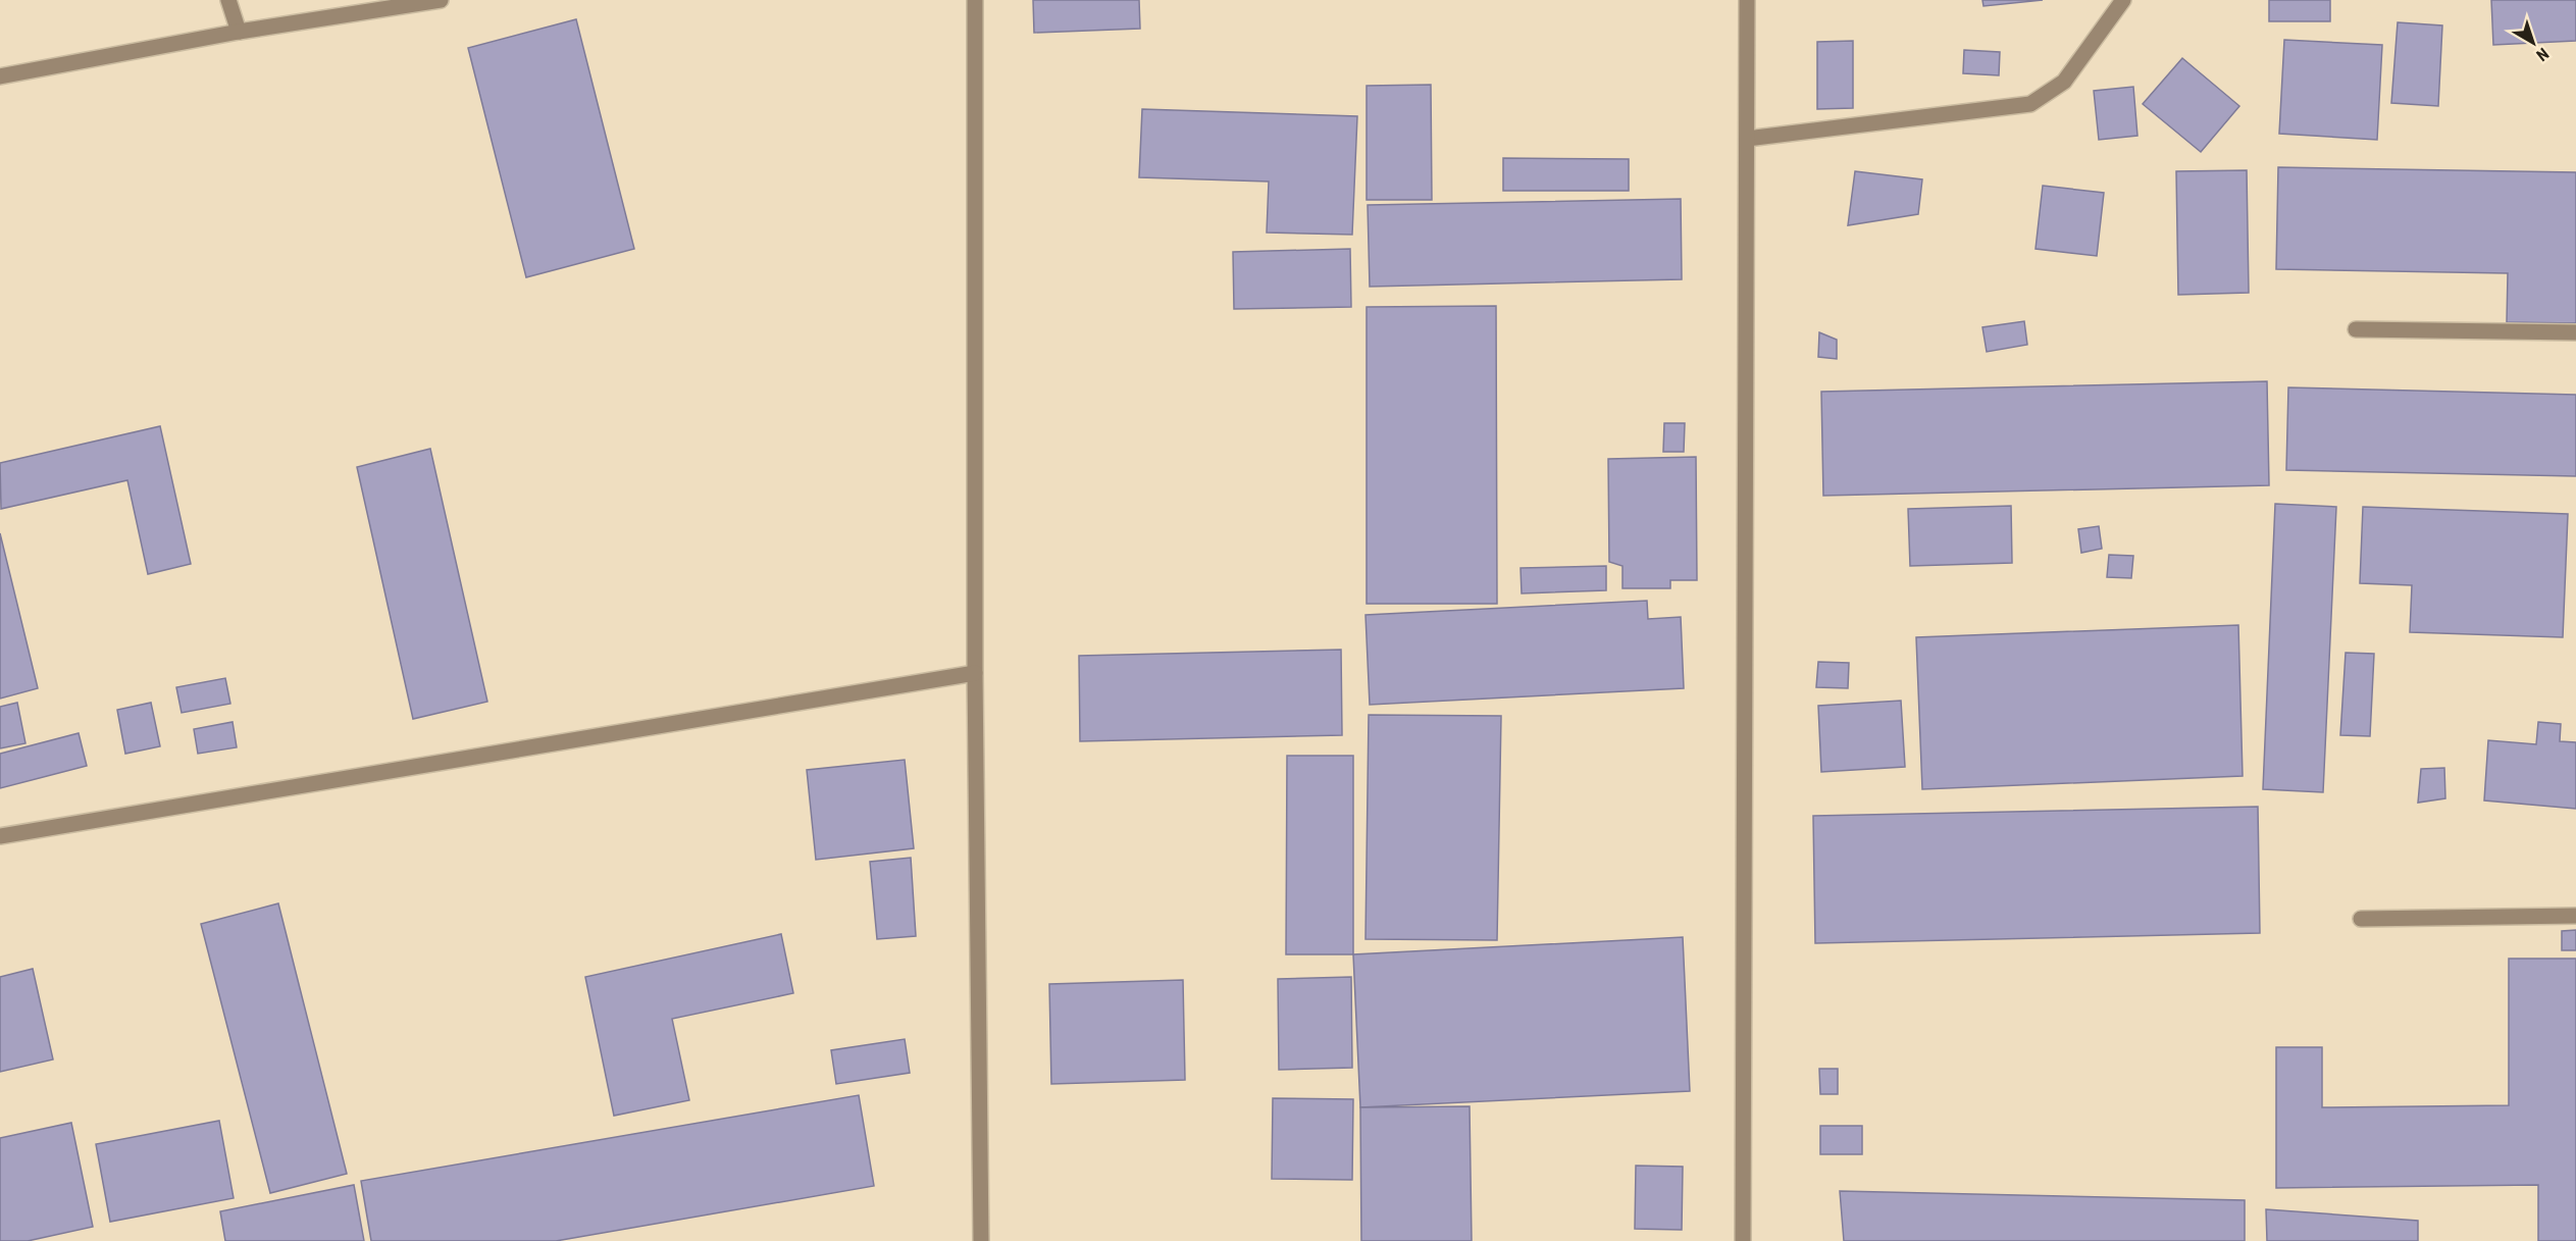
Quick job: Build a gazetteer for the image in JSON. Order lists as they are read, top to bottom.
{
  "north": "bottom right"
}
